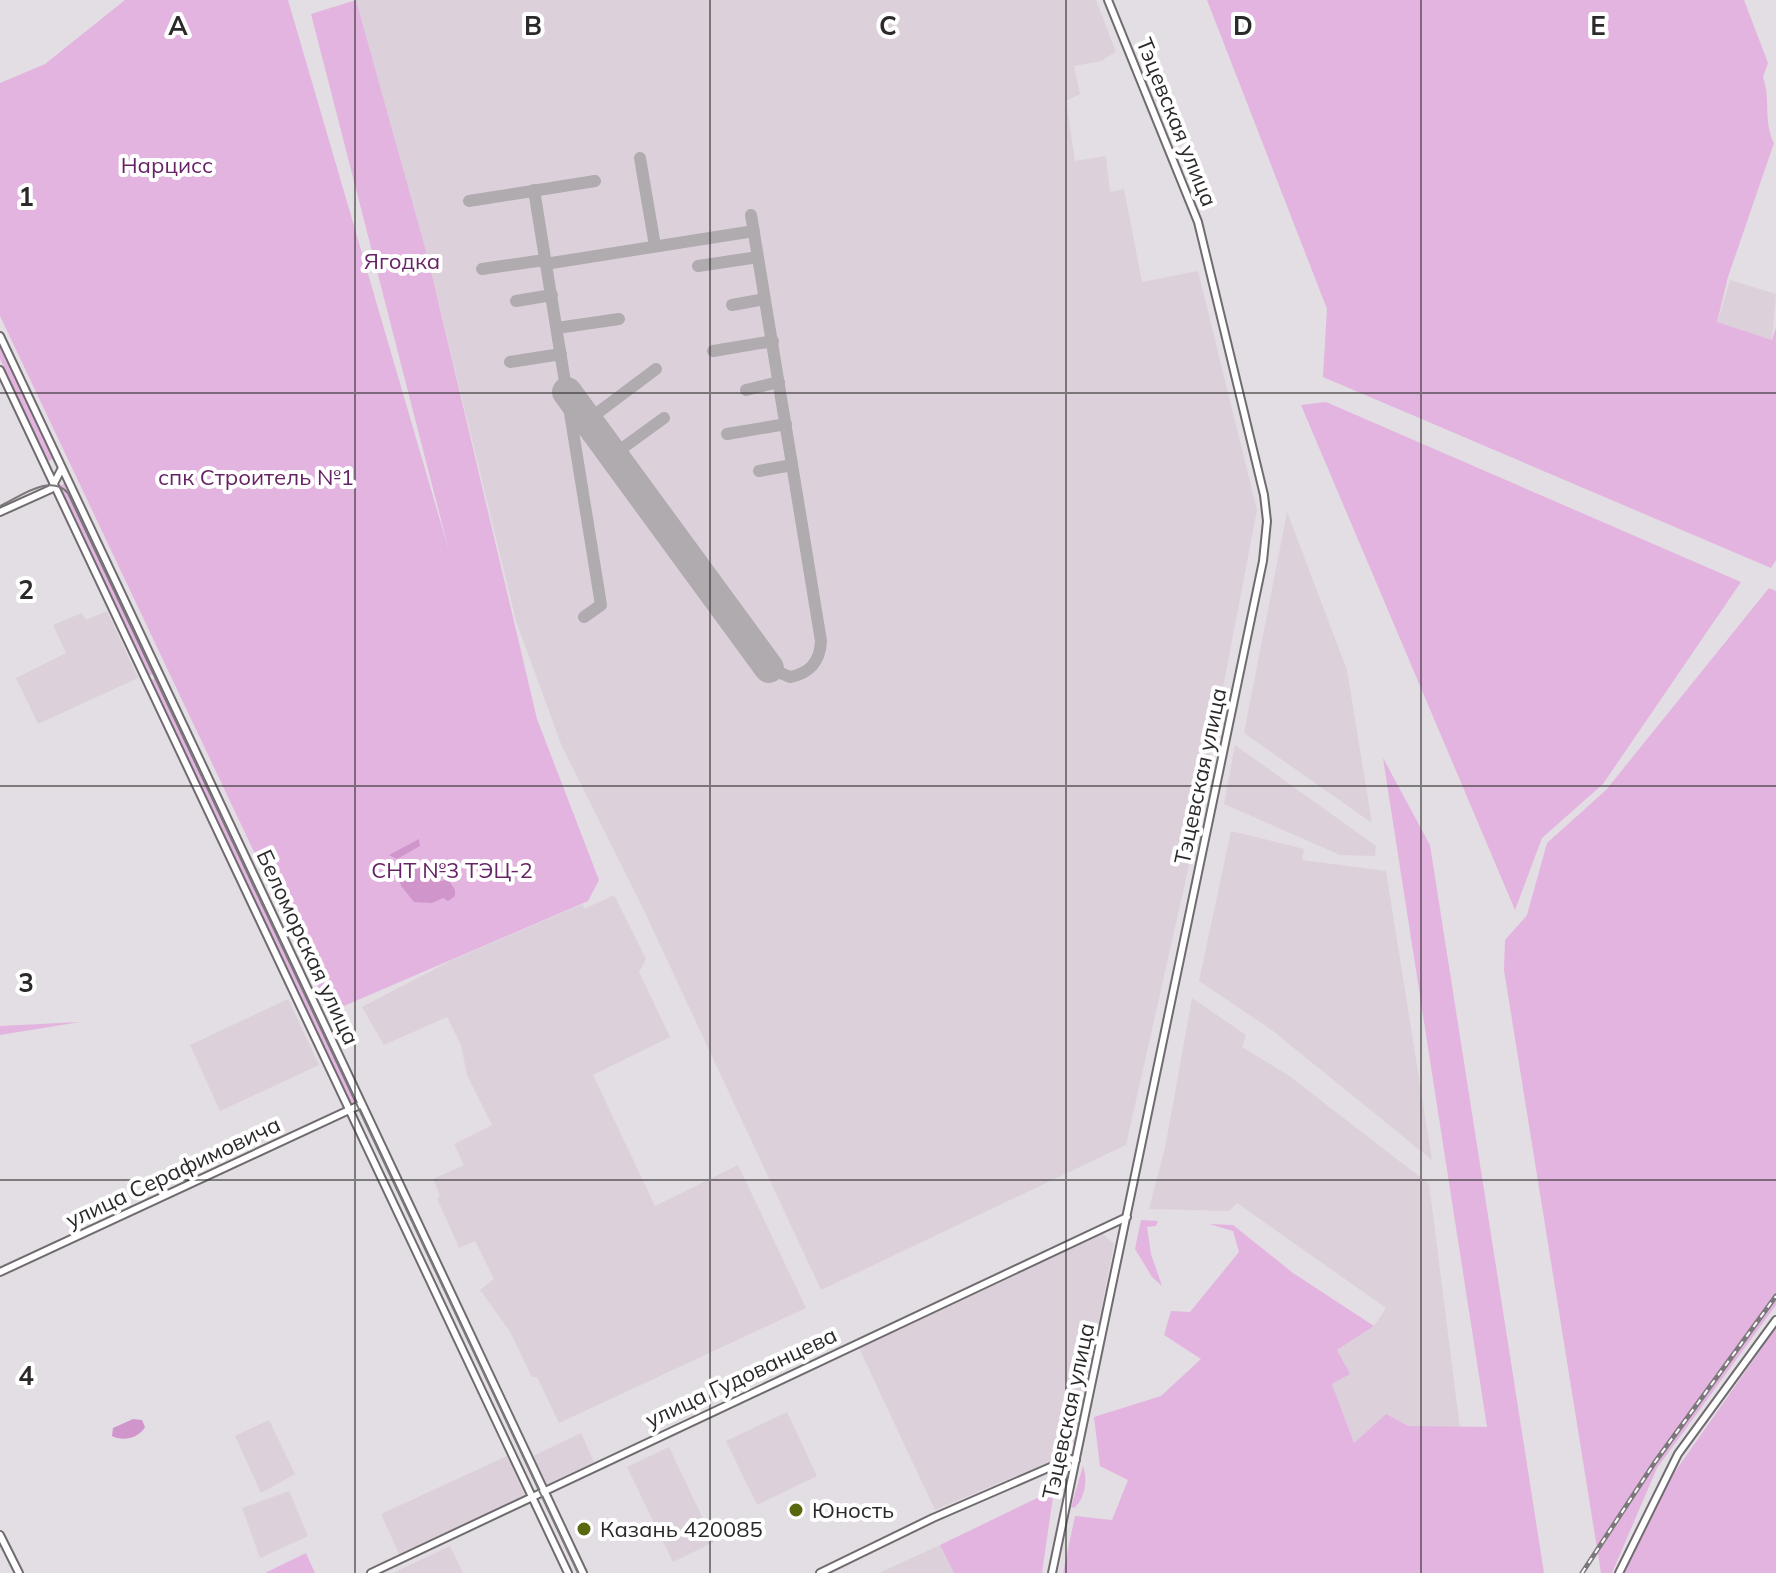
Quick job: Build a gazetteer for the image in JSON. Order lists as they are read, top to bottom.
{
  "streets": {
    "main road": [
      "Тэцевская улица",
      "Беломорская улица",
      "улица Серафимовича",
      "улица Гудованцева"
    ]
  },
  "crossings": [
    ["Тэцевская улица", "улица Гудованцева"],
    ["Беломорская улица", "улица Серафимовича"],
    ["Беломорская улица", "улица Гудованцева"]
  ],
  "parks": [
    "Нарцисс",
    "Ягодка",
    "спк Строитель №1",
    "СНТ №3 ТЭЦ-2"
  ],
  "places": ["Юность", "Казань 420085"],
  "grid": {
    "columns": [
      "A",
      "B",
      "C",
      "D",
      "E"
    ],
    "rows": [
      "1",
      "2",
      "3",
      "4"
    ]
  }
}
